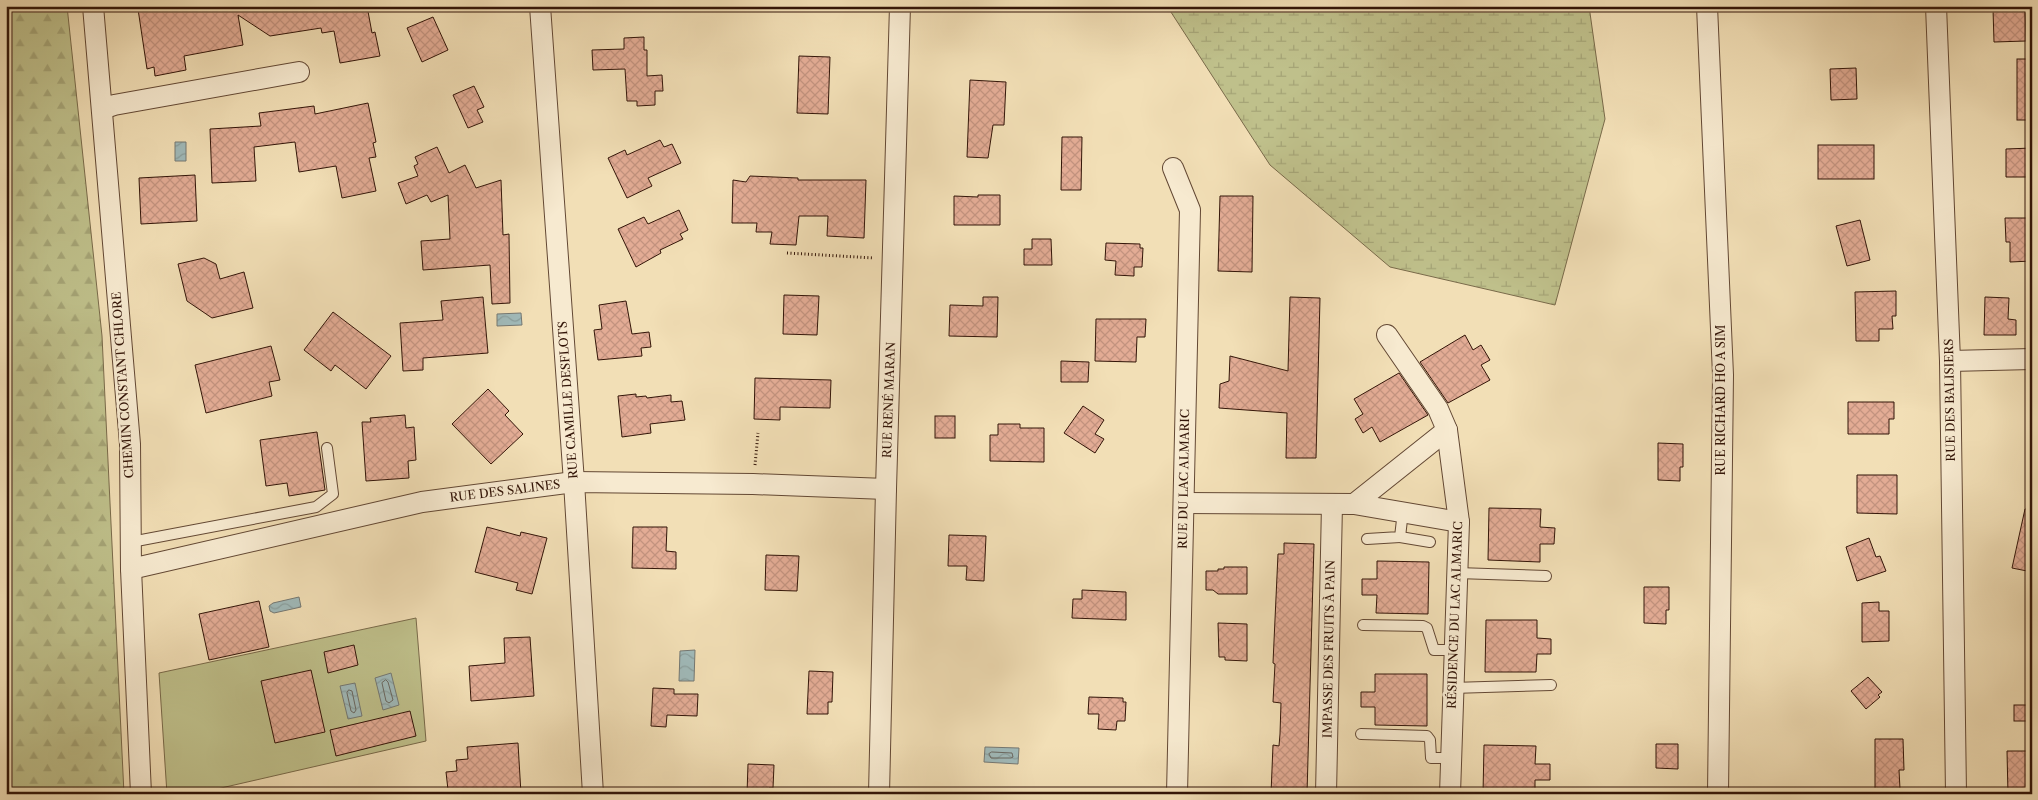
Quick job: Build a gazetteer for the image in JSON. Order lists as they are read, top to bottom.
{
  "streets": {
    "street": [
      "CHEMIN CONSTANT CHLORE",
      "RUE CAMILLE DESFLOTS",
      "RUE RENÉ MARAN",
      "RUE RICHARD HO A SIM",
      "RUE DES BALISIERS",
      "RUE DU LAC ALMARIC",
      "RUE DES SALINES",
      "RÉSIDENCE DU LAC ALMARIC",
      "IMPASSE DES FRUITS À PAIN"
    ]
  },
  "crossings": [
    ["CHEMIN CONSTANT CHLORE", "RUE DES SALINES"],
    ["RUE CAMILLE DESFLOTS", "RUE DES SALINES"],
    ["RUE RENÉ MARAN", "RUE DES SALINES"]
  ]
}
